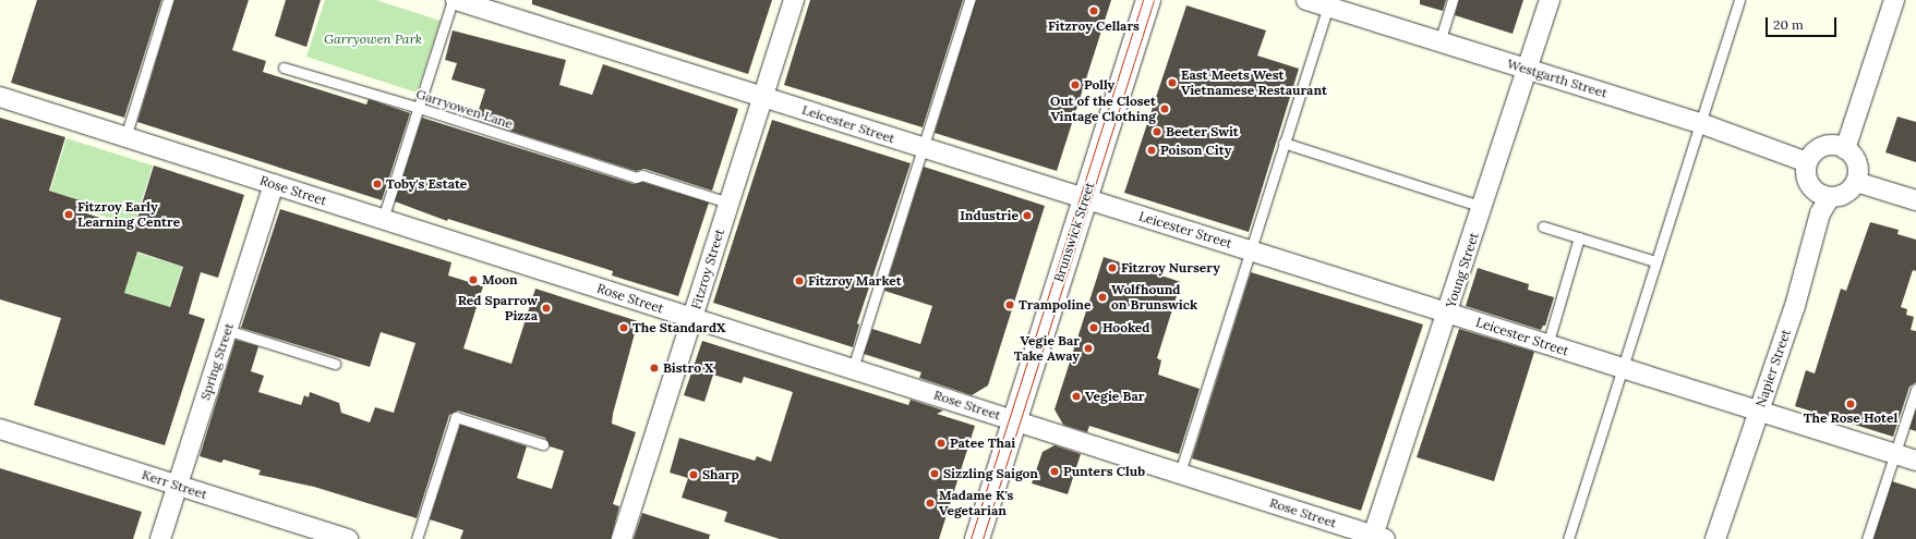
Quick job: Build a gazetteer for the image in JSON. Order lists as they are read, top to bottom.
{
  "streets": {
    "street": [
      "Westgarth Street",
      "Leicester Street",
      "Rose Street",
      "Brunswick Street",
      "Fitzroy Street",
      "Young Street",
      "Spring Street",
      "Napier Street",
      "Kerr Street"
    ],
    "lane": ["Garryowen Lane"]
  },
  "crossings": [
    ["Westgarth Street", "Young Street"],
    ["Westgarth Street", "Napier Street"],
    ["Garryowen Lane", "Fitzroy Street"],
    ["Leicester Street", "Brunswick Street"],
    ["Leicester Street", "Fitzroy Street"],
    ["Leicester Street", "Young Street"],
    ["Leicester Street", "Napier Street"],
    ["Rose Street", "Brunswick Street"],
    ["Rose Street", "Fitzroy Street"],
    ["Rose Street", "Young Street"],
    ["Rose Street", "Spring Street"],
    ["Spring Street", "Kerr Street"]
  ],
  "parks": ["Garryowen Park"],
  "places": [
    "Fitzroy Cellars",
    "East Meets West Vietnamese Restaurant",
    "Polly",
    "Out of the Closet Vintage Clothing",
    "Beeter Swit",
    "Poison City",
    "Toby's Estate",
    "Fitzroy Early Learning Centre",
    "Industrie",
    "Fitzroy Nursery",
    "Moon",
    "Fitzroy Market",
    "Wolfhound on Brunswick",
    "Trampoline",
    "Red Sparrow Pizza",
    "The StandardX",
    "Hooked",
    "Vegie Bar Take Away",
    "Bistro X",
    "Vegie Bar",
    "The Rose Hotel",
    "Patee Thai",
    "Punters Club",
    "Sizzling Saigon",
    "Sharp",
    "Madame K's Vegetarian"
  ],
  "scale_bar": "20 m"
}
